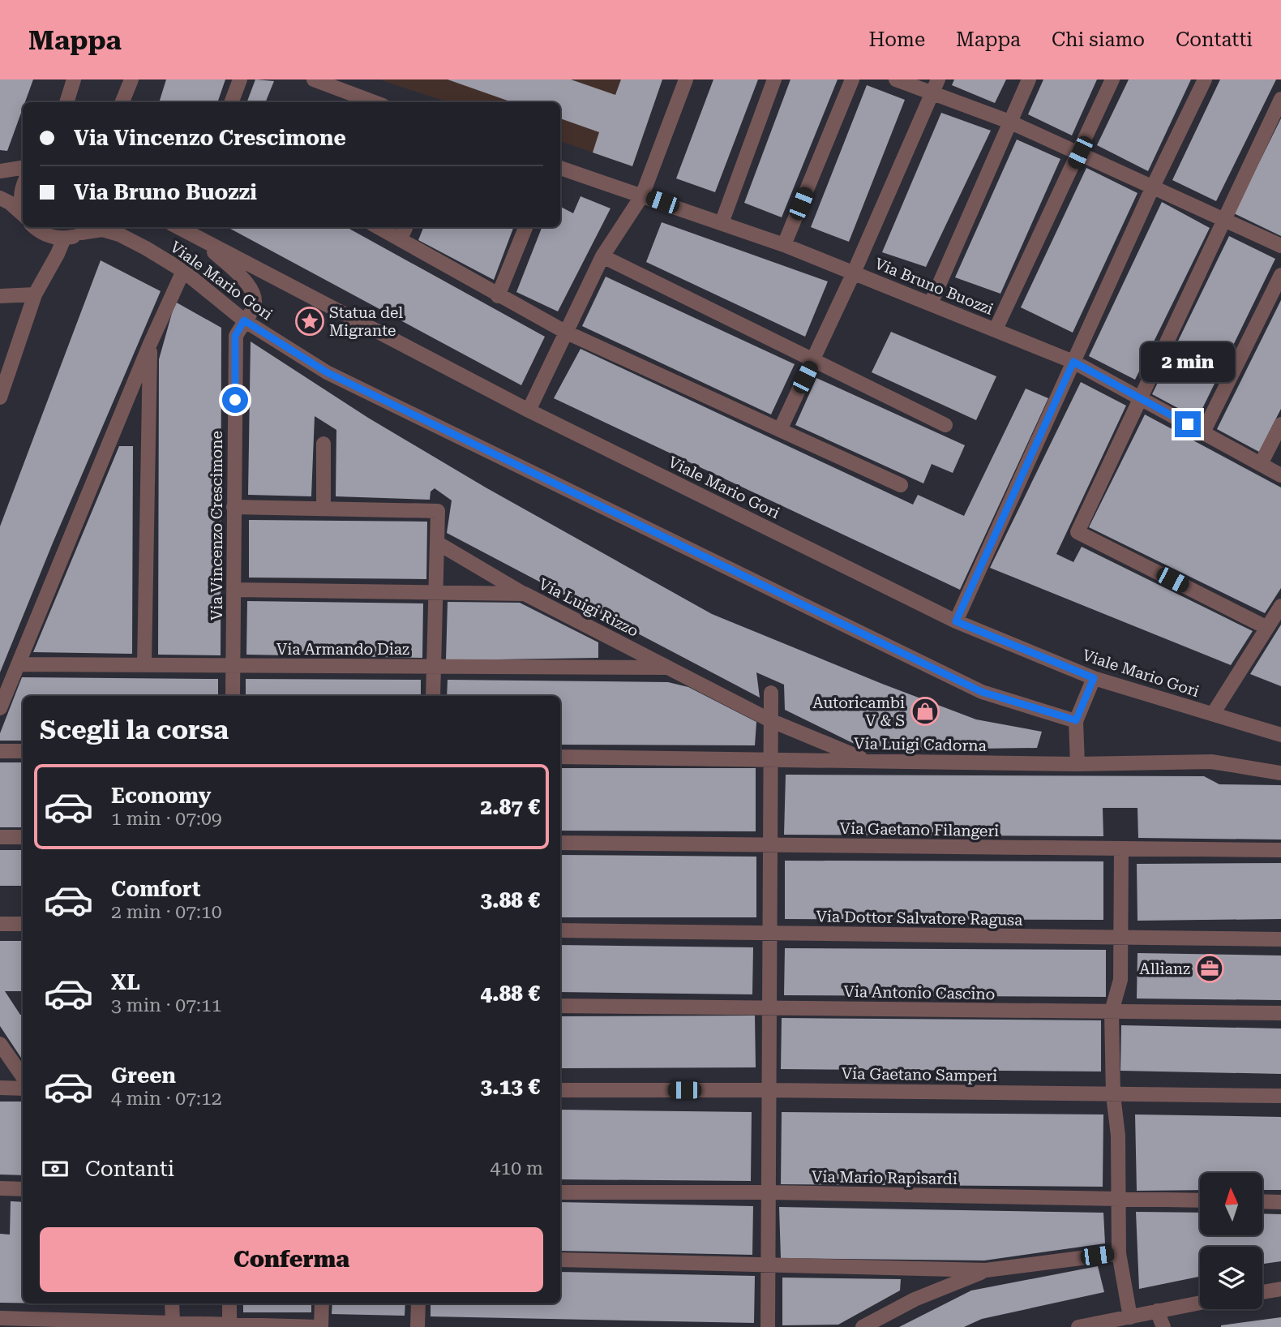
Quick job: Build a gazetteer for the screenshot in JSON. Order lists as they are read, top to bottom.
{
  "streets": {
    "street": [
      "Viale Mario Gori",
      "Via Bruno Buozzi",
      "Via Vincenzo Crescimone",
      "Via Luigi Rizzo",
      "Via Armando Diaz",
      "Via Luigi Cadorna",
      "Via Gaetano Filangeri",
      "Via Dottor Salvatore Ragusa",
      "Via Antonio Cascino",
      "Via Gaetano Samperi",
      "Via Mario Rapisardi"
    ]
  },
  "crossings": [
    ["Viale Mario Gori", "Via Vincenzo Crescimone"],
    ["Via Vincenzo Crescimone", "Via Luigi Rizzo"],
    ["Via Vincenzo Crescimone", "Via Armando Diaz"],
    ["Via Luigi Rizzo", "Via Armando Diaz"],
    ["Via Luigi Rizzo", "Via Luigi Cadorna"]
  ],
  "places": {
    "place": ["Statua del Migrante"],
    "shop": ["Autoricambi V & S"],
    "office": ["Allianz"]
  },
  "north": "top",
  "page": {
    "header": "Mappa",
    "nav": [
      "Home",
      "Mappa",
      "Chi siamo",
      "Contatti"
    ],
    "banner": ["Via Vincenzo Crescimone", "Via Bruno Buozzi"],
    "bubble": "2 min",
    "heading": "Scegli la corsa",
    "list": [
      {
        "name": "Economy",
        "note": "1 min · 07:09",
        "value": "2.87 €"
      },
      {
        "name": "Comfort",
        "note": "2 min · 07:10",
        "value": "3.88 €"
      },
      {
        "name": "XL",
        "note": "3 min · 07:11",
        "value": "4.88 €"
      },
      {
        "name": "Green",
        "note": "4 min · 07:12",
        "value": "3.13 €"
      }
    ],
    "pay": ["Contanti", "410 m"],
    "buttons": "Conferma"
  }
}
